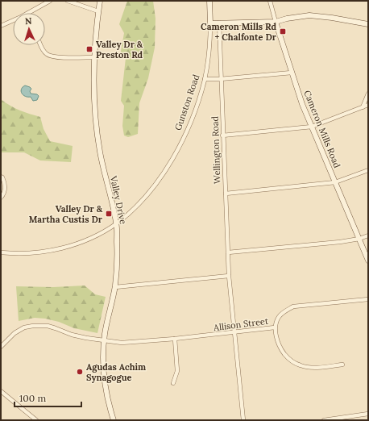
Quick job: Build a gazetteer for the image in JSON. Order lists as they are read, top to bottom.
{
  "streets": {
    "street": [
      "Gunston Road",
      "Cameron Mills Road",
      "Wellington Road",
      "Valley Drive",
      "Allison Street"
    ]
  },
  "crossings": [
    ["Gunston Road", "Valley Drive"],
    ["Wellington Road", "Allison Street"],
    ["Valley Drive", "Allison Street"]
  ],
  "places": {
    "transit": ["Cameron Mills Rd + Chalfonte Dr", "Valley Dr & Preston Rd", "Valley Dr & Martha Custis Dr"],
    "other": ["Agudas Achim Synagogue"]
  },
  "scale_bar": "100 m",
  "north": "top"
}
